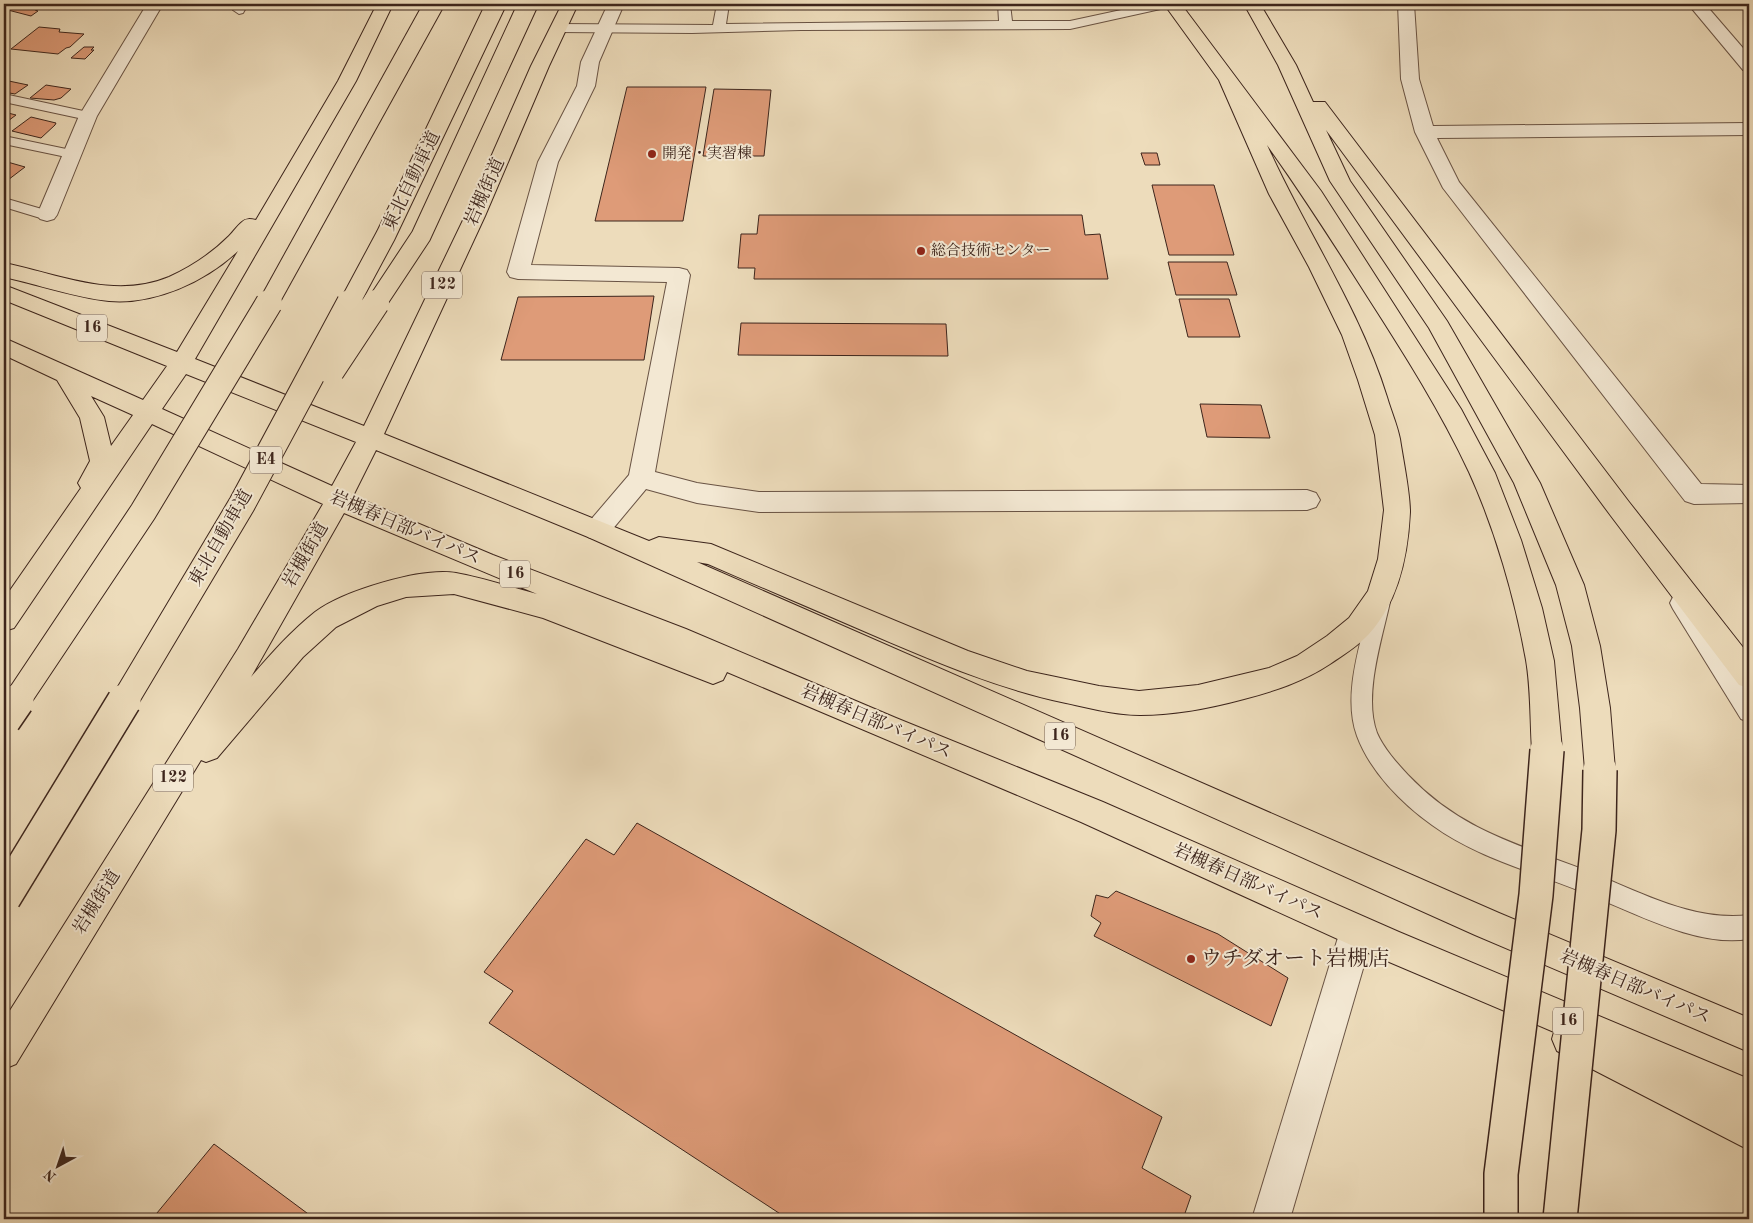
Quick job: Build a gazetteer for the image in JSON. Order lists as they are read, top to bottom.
{
  "streets": {
    "highway": [
      "東北自動車道",
      "岩槻街道",
      "122",
      "16",
      "E4",
      "岩槻春日部バイパス"
    ]
  },
  "crossings": [
    ["岩槻街道", "岩槻春日部バイパス"]
  ],
  "places": ["開発・実習棟", "総合技術センター", "ウチダオート岩槻店"],
  "north": "bottom left"
}
